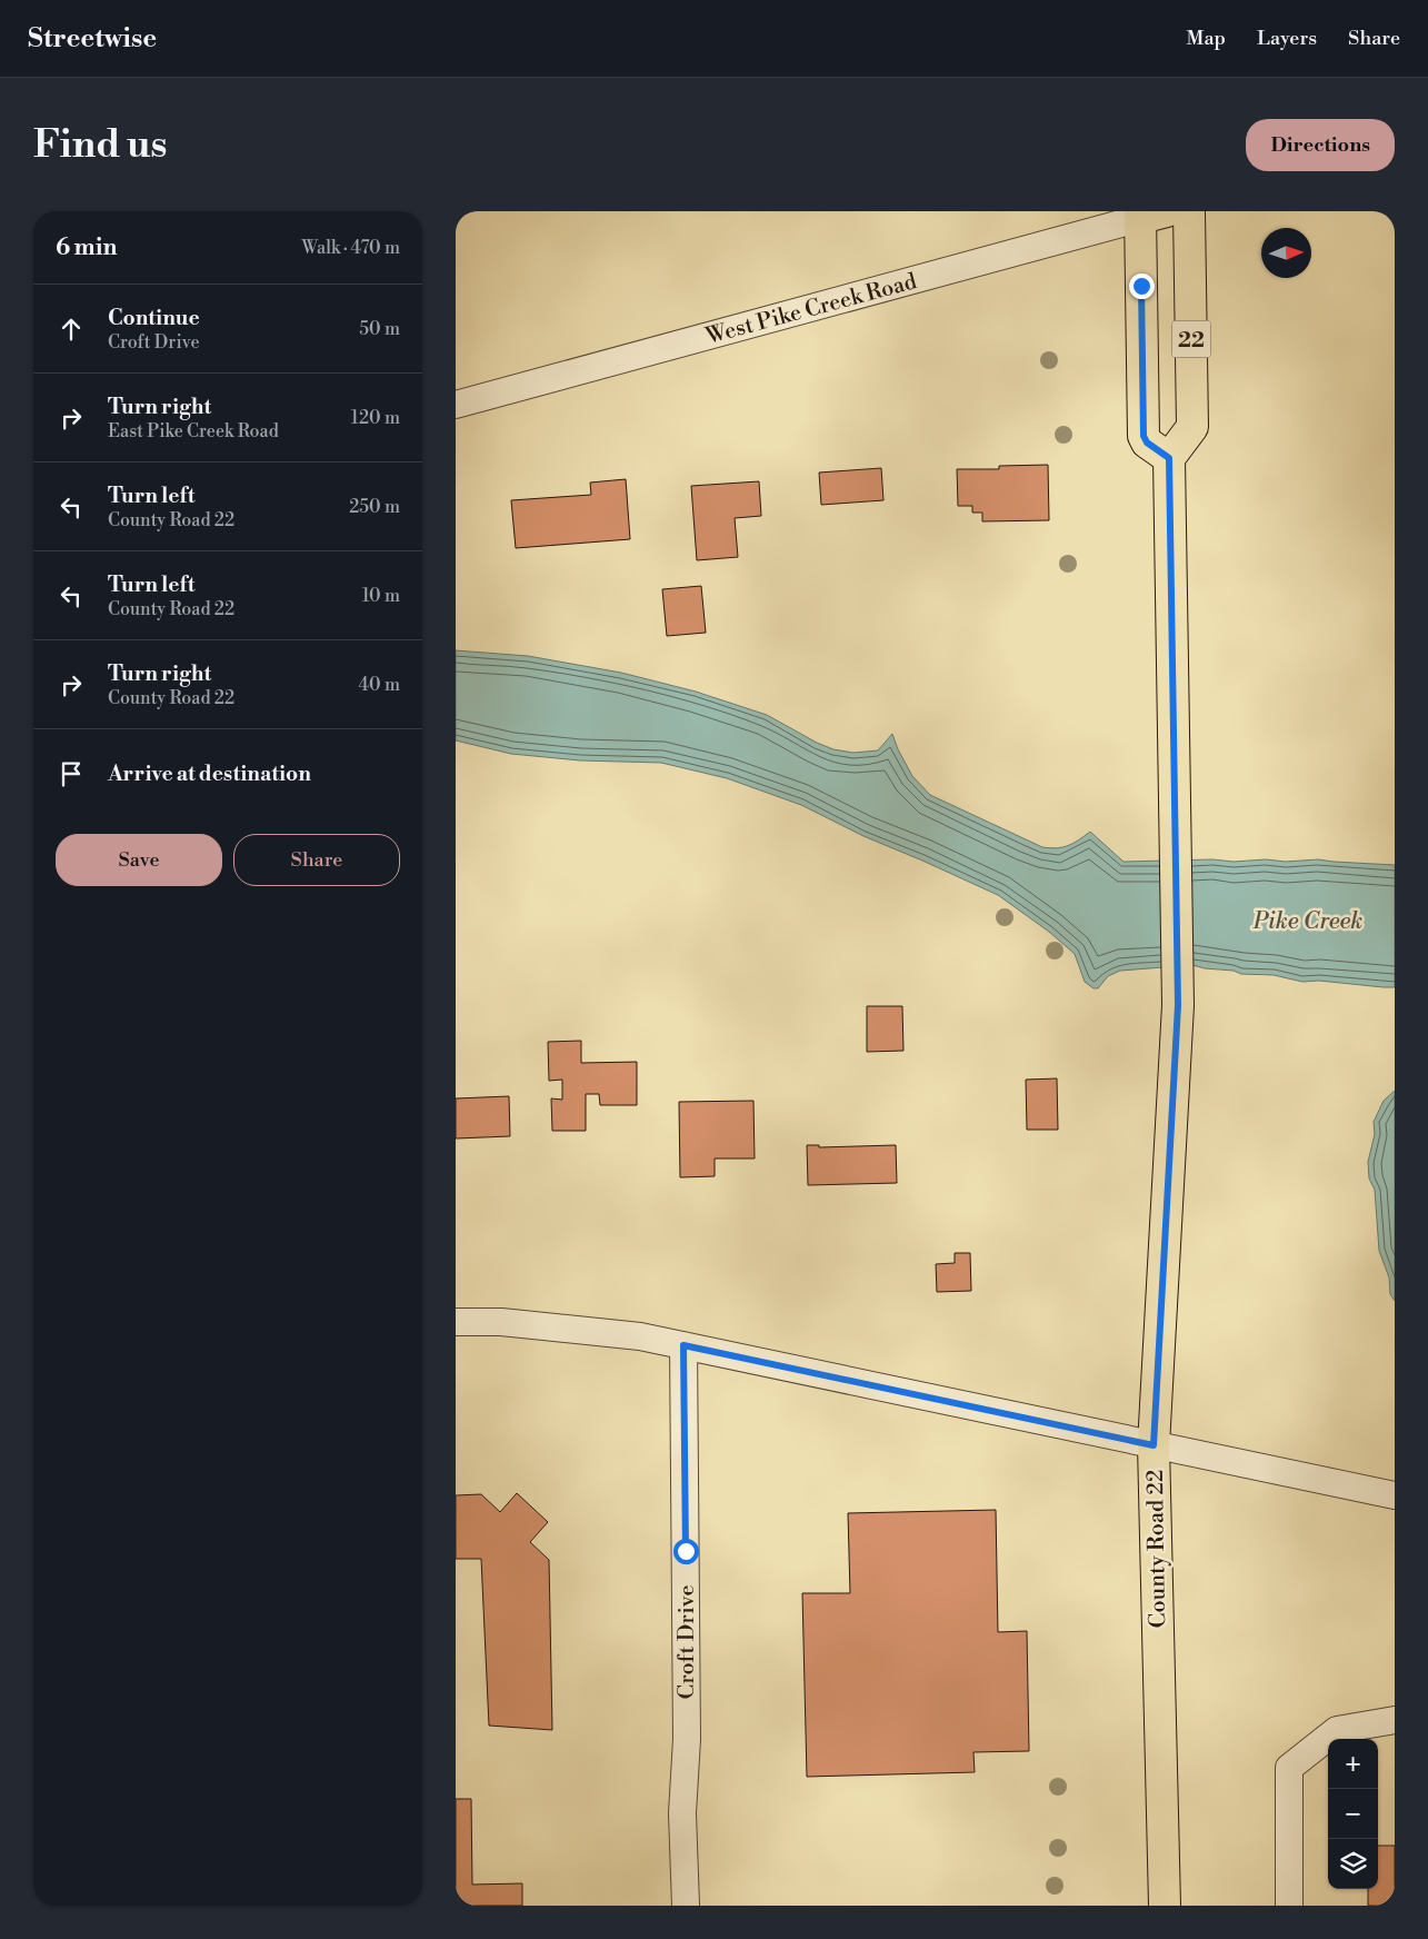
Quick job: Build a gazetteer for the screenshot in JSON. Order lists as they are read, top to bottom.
{
  "streets": {
    "main road": ["22", "County Road 22"],
    "street": ["West Pike Creek Road", "Croft Drive"]
  },
  "crossings": [
    ["22", "County Road 22"]
  ],
  "water": ["Pike Creek"],
  "north": "right",
  "page": {
    "header": "Streetwise",
    "nav": ["Map", "Layers", "Share"],
    "buttons": [
      "Directions",
      ["Save", "Share"]
    ],
    "title": "Find us",
    "heading": ["6 min", "Walk · 470 m"],
    "list": [
      ["Continue", "Croft Drive", "50 m"],
      ["Turn right", "East Pike Creek Road", "120 m"],
      ["Turn left", "County Road 22", "250 m"],
      ["Turn left", "County Road 22", "10 m"],
      ["Turn right", "County Road 22", "40 m"],
      "Arrive at destination"
    ],
    "map_buttons": ["+", "−"]
  }
}
